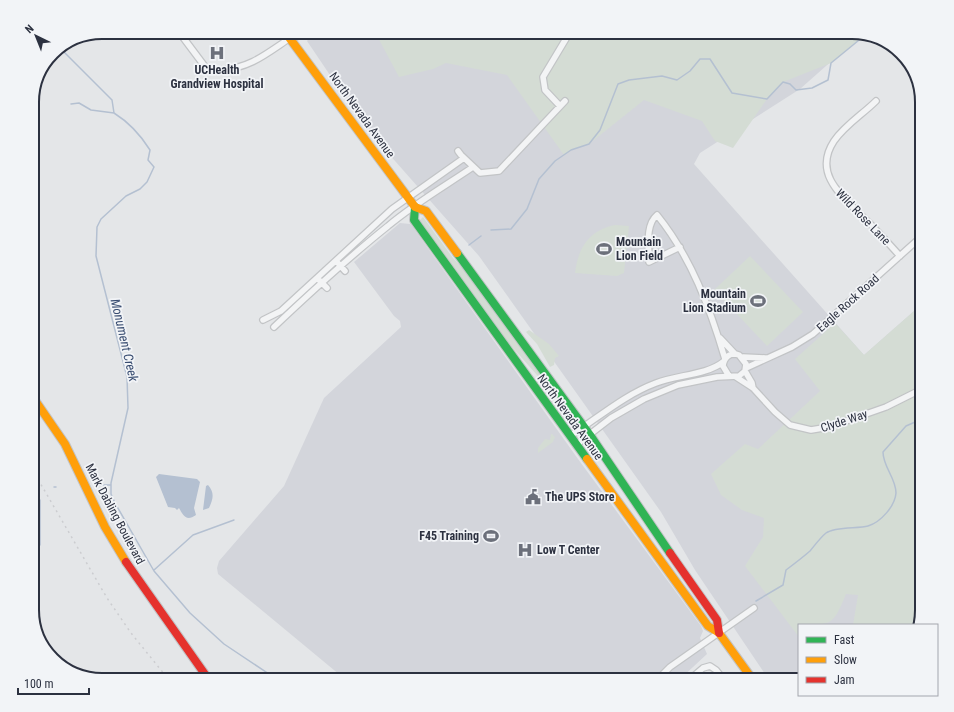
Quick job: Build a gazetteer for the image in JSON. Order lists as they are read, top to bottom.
{
  "streets": {
    "main road": ["North Nevada Avenue", "Mark Dabling Boulevard"],
    "street": ["Wild Rose Lane", "Eagle Rock Road", "Clyde Way"]
  },
  "crossings": [
    ["Wild Rose Lane", "Eagle Rock Road"]
  ],
  "water": ["Monument Creek"],
  "places": {
    "hospital": ["UCHealth Grandview Hospital", "Low T Center"],
    "sports": ["Mountain Lion Field", "Mountain Lion Stadium", "F45 Training"],
    "public building": ["The UPS Store"]
  },
  "legend": ["Fast", "Slow", "Jam"],
  "scale_bar": "100 m",
  "north": "top left"
}
